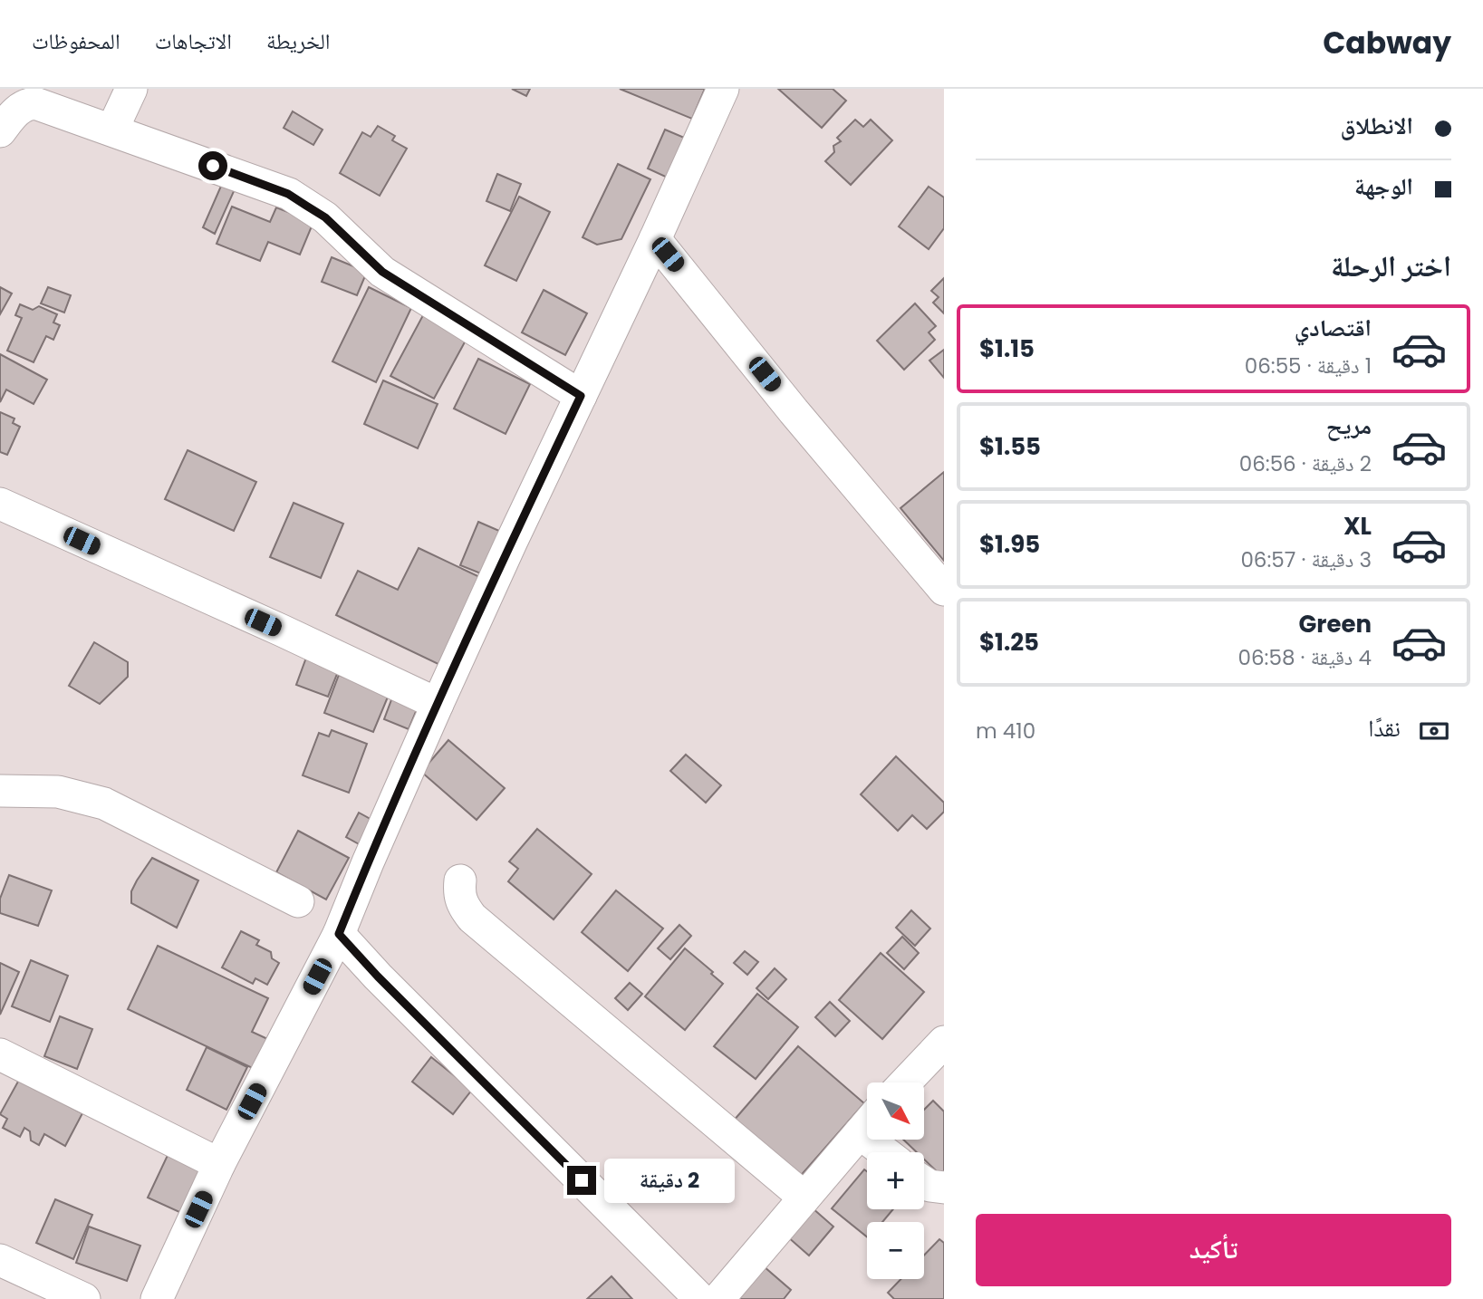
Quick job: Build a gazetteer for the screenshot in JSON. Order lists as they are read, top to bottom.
{
  "north": "bottom right",
  "page": {
    "header": "Cabway",
    "nav": ["الخريطة", "الاتجاهات", "المحفوظات"],
    "banner": ["الانطلاق", "الوجهة"],
    "heading": "اختر الرحلة",
    "list": [
      {
        "name": "اقتصادي",
        "note": "1 دقيقة · 06:55",
        "value": "$1.15"
      },
      {
        "name": "مريح",
        "note": "2 دقيقة · 06:56",
        "value": "$1.55"
      },
      {
        "name": "XL",
        "note": "3 دقيقة · 06:57",
        "value": "$1.95"
      },
      {
        "name": "Green",
        "note": "4 دقيقة · 06:58",
        "value": "$1.25"
      }
    ],
    "pay": ["نقدًا", "410 m"],
    "map_buttons": ["+", "−"],
    "bubble": "2 دقيقة",
    "buttons": "تأكيد"
  }
}
